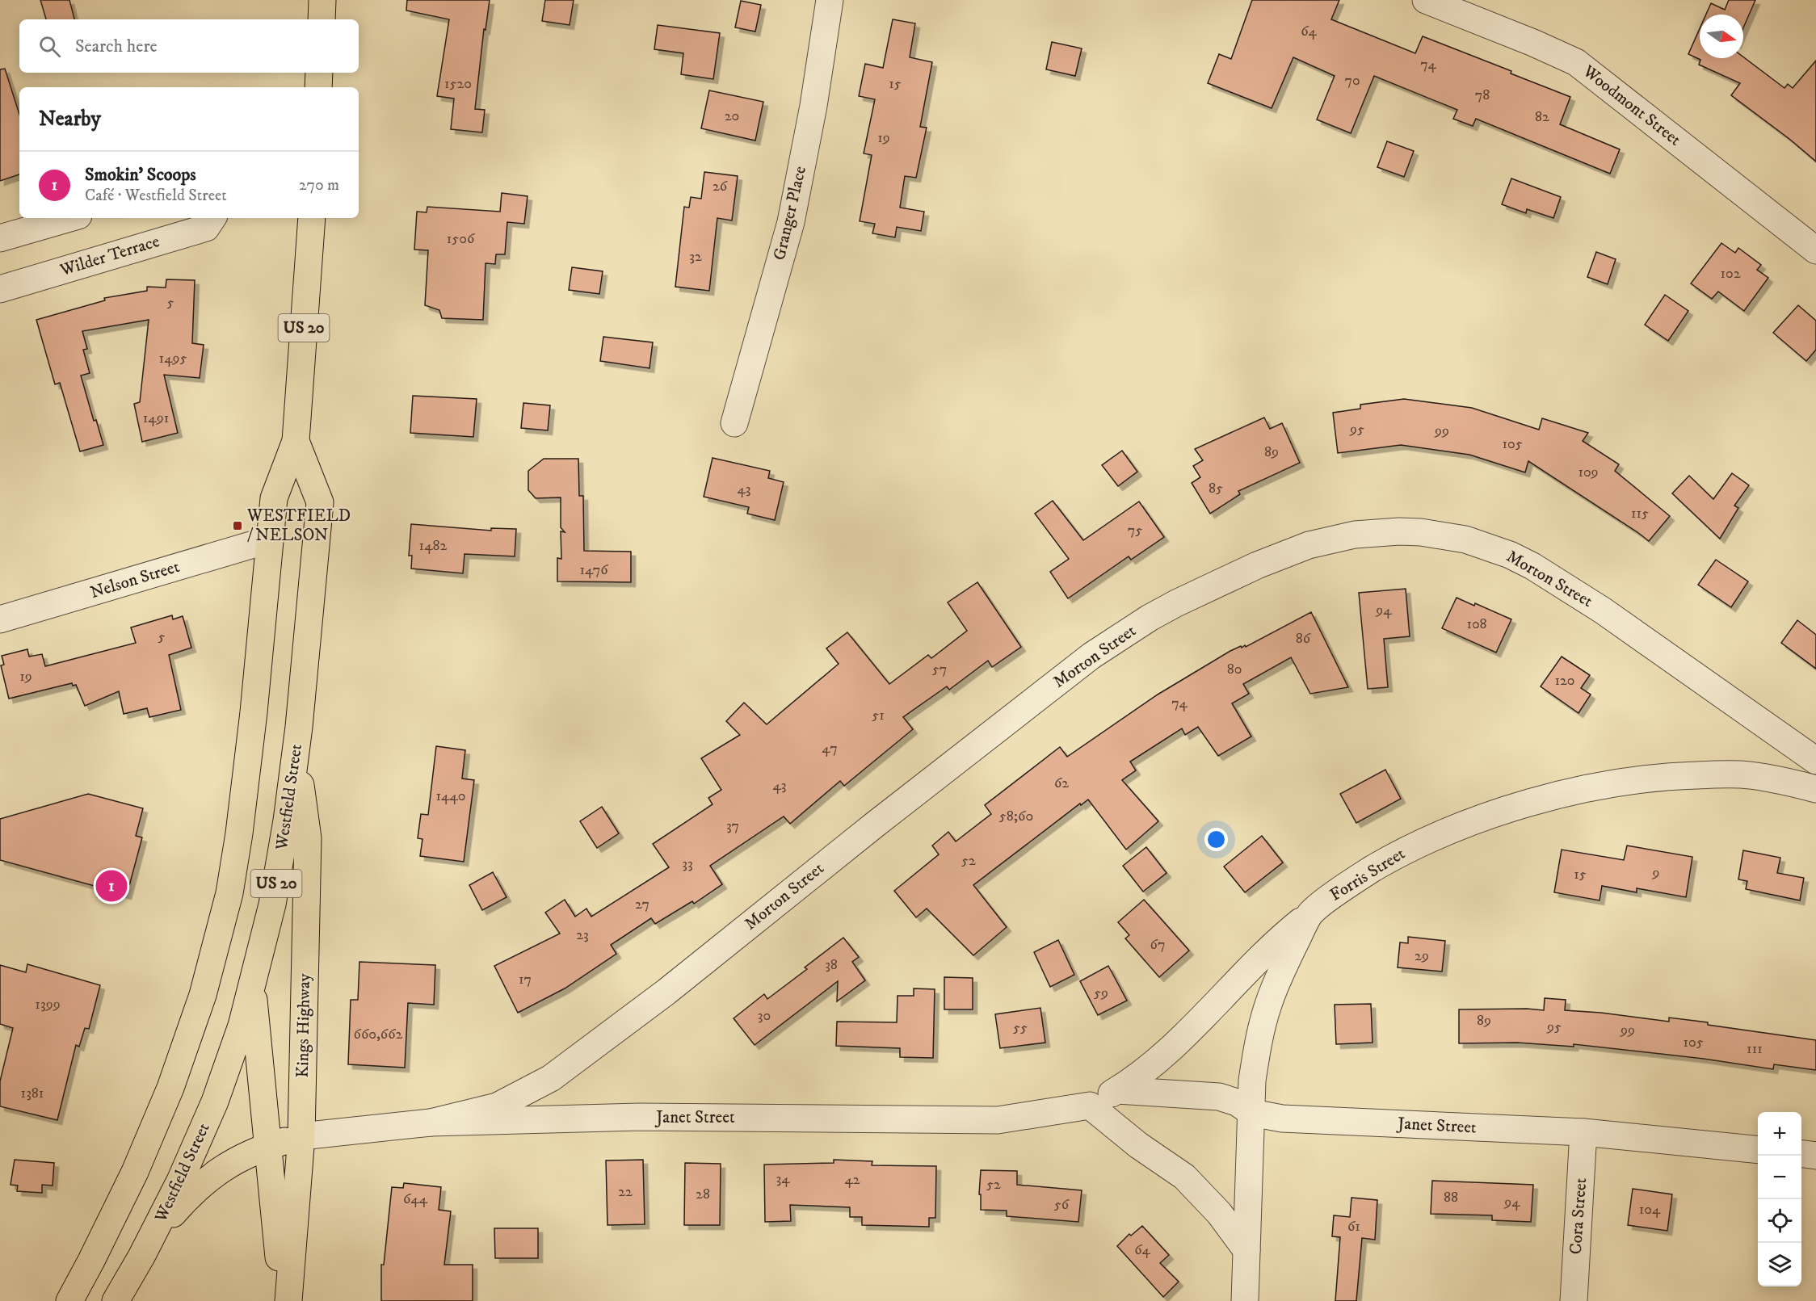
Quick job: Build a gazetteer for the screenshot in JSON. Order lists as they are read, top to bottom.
{
  "streets": {
    "main road": ["US 20", "Westfield Street", "Kings Highway"],
    "street": [
      "Woodmont Street",
      "Granger Place",
      "Wilder Terrace",
      "Morton Street",
      "Nelson Street",
      "Forris Street",
      "Janet Street",
      "Cora Street"
    ]
  },
  "crossings": [
    ["Morton Street", "Janet Street"],
    ["Nelson Street", "Westfield Street"],
    ["Westfield Street", "Kings Highway"],
    ["Forris Street", "Janet Street"],
    ["Kings Highway", "Janet Street"],
    ["Janet Street", "Cora Street"]
  ],
  "places": {
    "transit": ["WESTFIELD / NELSON"]
  },
  "house_numbers": [
    "64",
    "74",
    "70",
    "1520",
    "15",
    "78",
    "20",
    "82",
    "19",
    "26",
    "1506",
    "32",
    "102",
    "5",
    "1495",
    "1491",
    "95",
    "99",
    "105",
    "89",
    "109",
    "85",
    "43",
    "115",
    "75",
    "1482",
    "1476",
    "94",
    "108",
    "5",
    "86",
    "57",
    "80",
    "19",
    "120",
    "74",
    "51",
    "47",
    "62",
    "43",
    "1440",
    "58;60",
    "37",
    "52",
    "33",
    "9",
    "15",
    "27",
    "23",
    "67",
    "29",
    "38",
    "17",
    "59",
    "1399",
    "30",
    "89",
    "95",
    "55",
    "99",
    "660,662",
    "105",
    "111",
    "1381",
    "34",
    "42",
    "52",
    "22",
    "28",
    "88",
    "644",
    "94",
    "56",
    "104",
    "61",
    "64"
  ],
  "north": "right",
  "page": {
    "search": "Search here",
    "heading": "Nearby",
    "list": [
      {
        "mark": "1",
        "name": "Smokin' Scoops",
        "note": "Café · Westfield Street",
        "value": "270 m"
      }
    ],
    "pins": "1",
    "map_buttons": ["+", "−"]
  }
}
